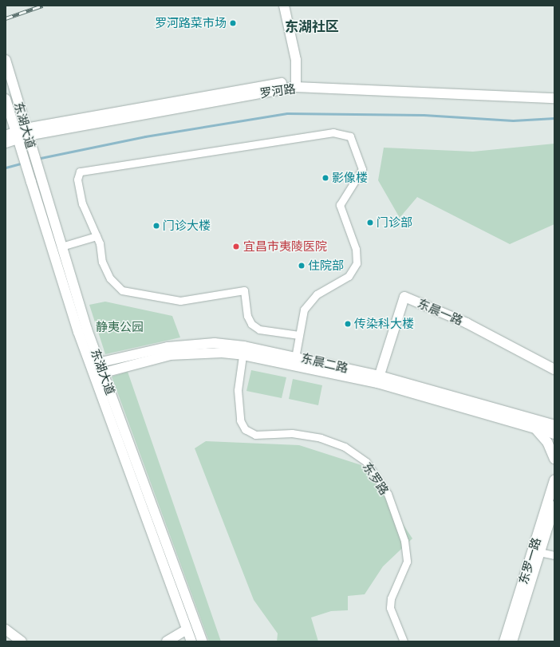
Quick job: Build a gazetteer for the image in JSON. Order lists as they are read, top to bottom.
{
  "streets": {
    "main road": [
      "罗河路",
      "东湖大道",
      "东晨一路",
      "东晨二路",
      "东罗一路"
    ],
    "street": ["东罗路"]
  },
  "crossings": [
    ["罗河路", "东湖大道"],
    ["东湖大道", "东晨二路"],
    ["东晨一路", "东晨二路"],
    ["东晨二路", "东罗路"]
  ],
  "districts": ["东湖社区"],
  "parks": ["静夷公园"],
  "places": [
    "罗河路菜市场",
    "影像楼",
    "门诊部",
    "门诊大楼",
    "宜昌市夷陵医院",
    "住院部",
    "传染科大楼"
  ]
}
